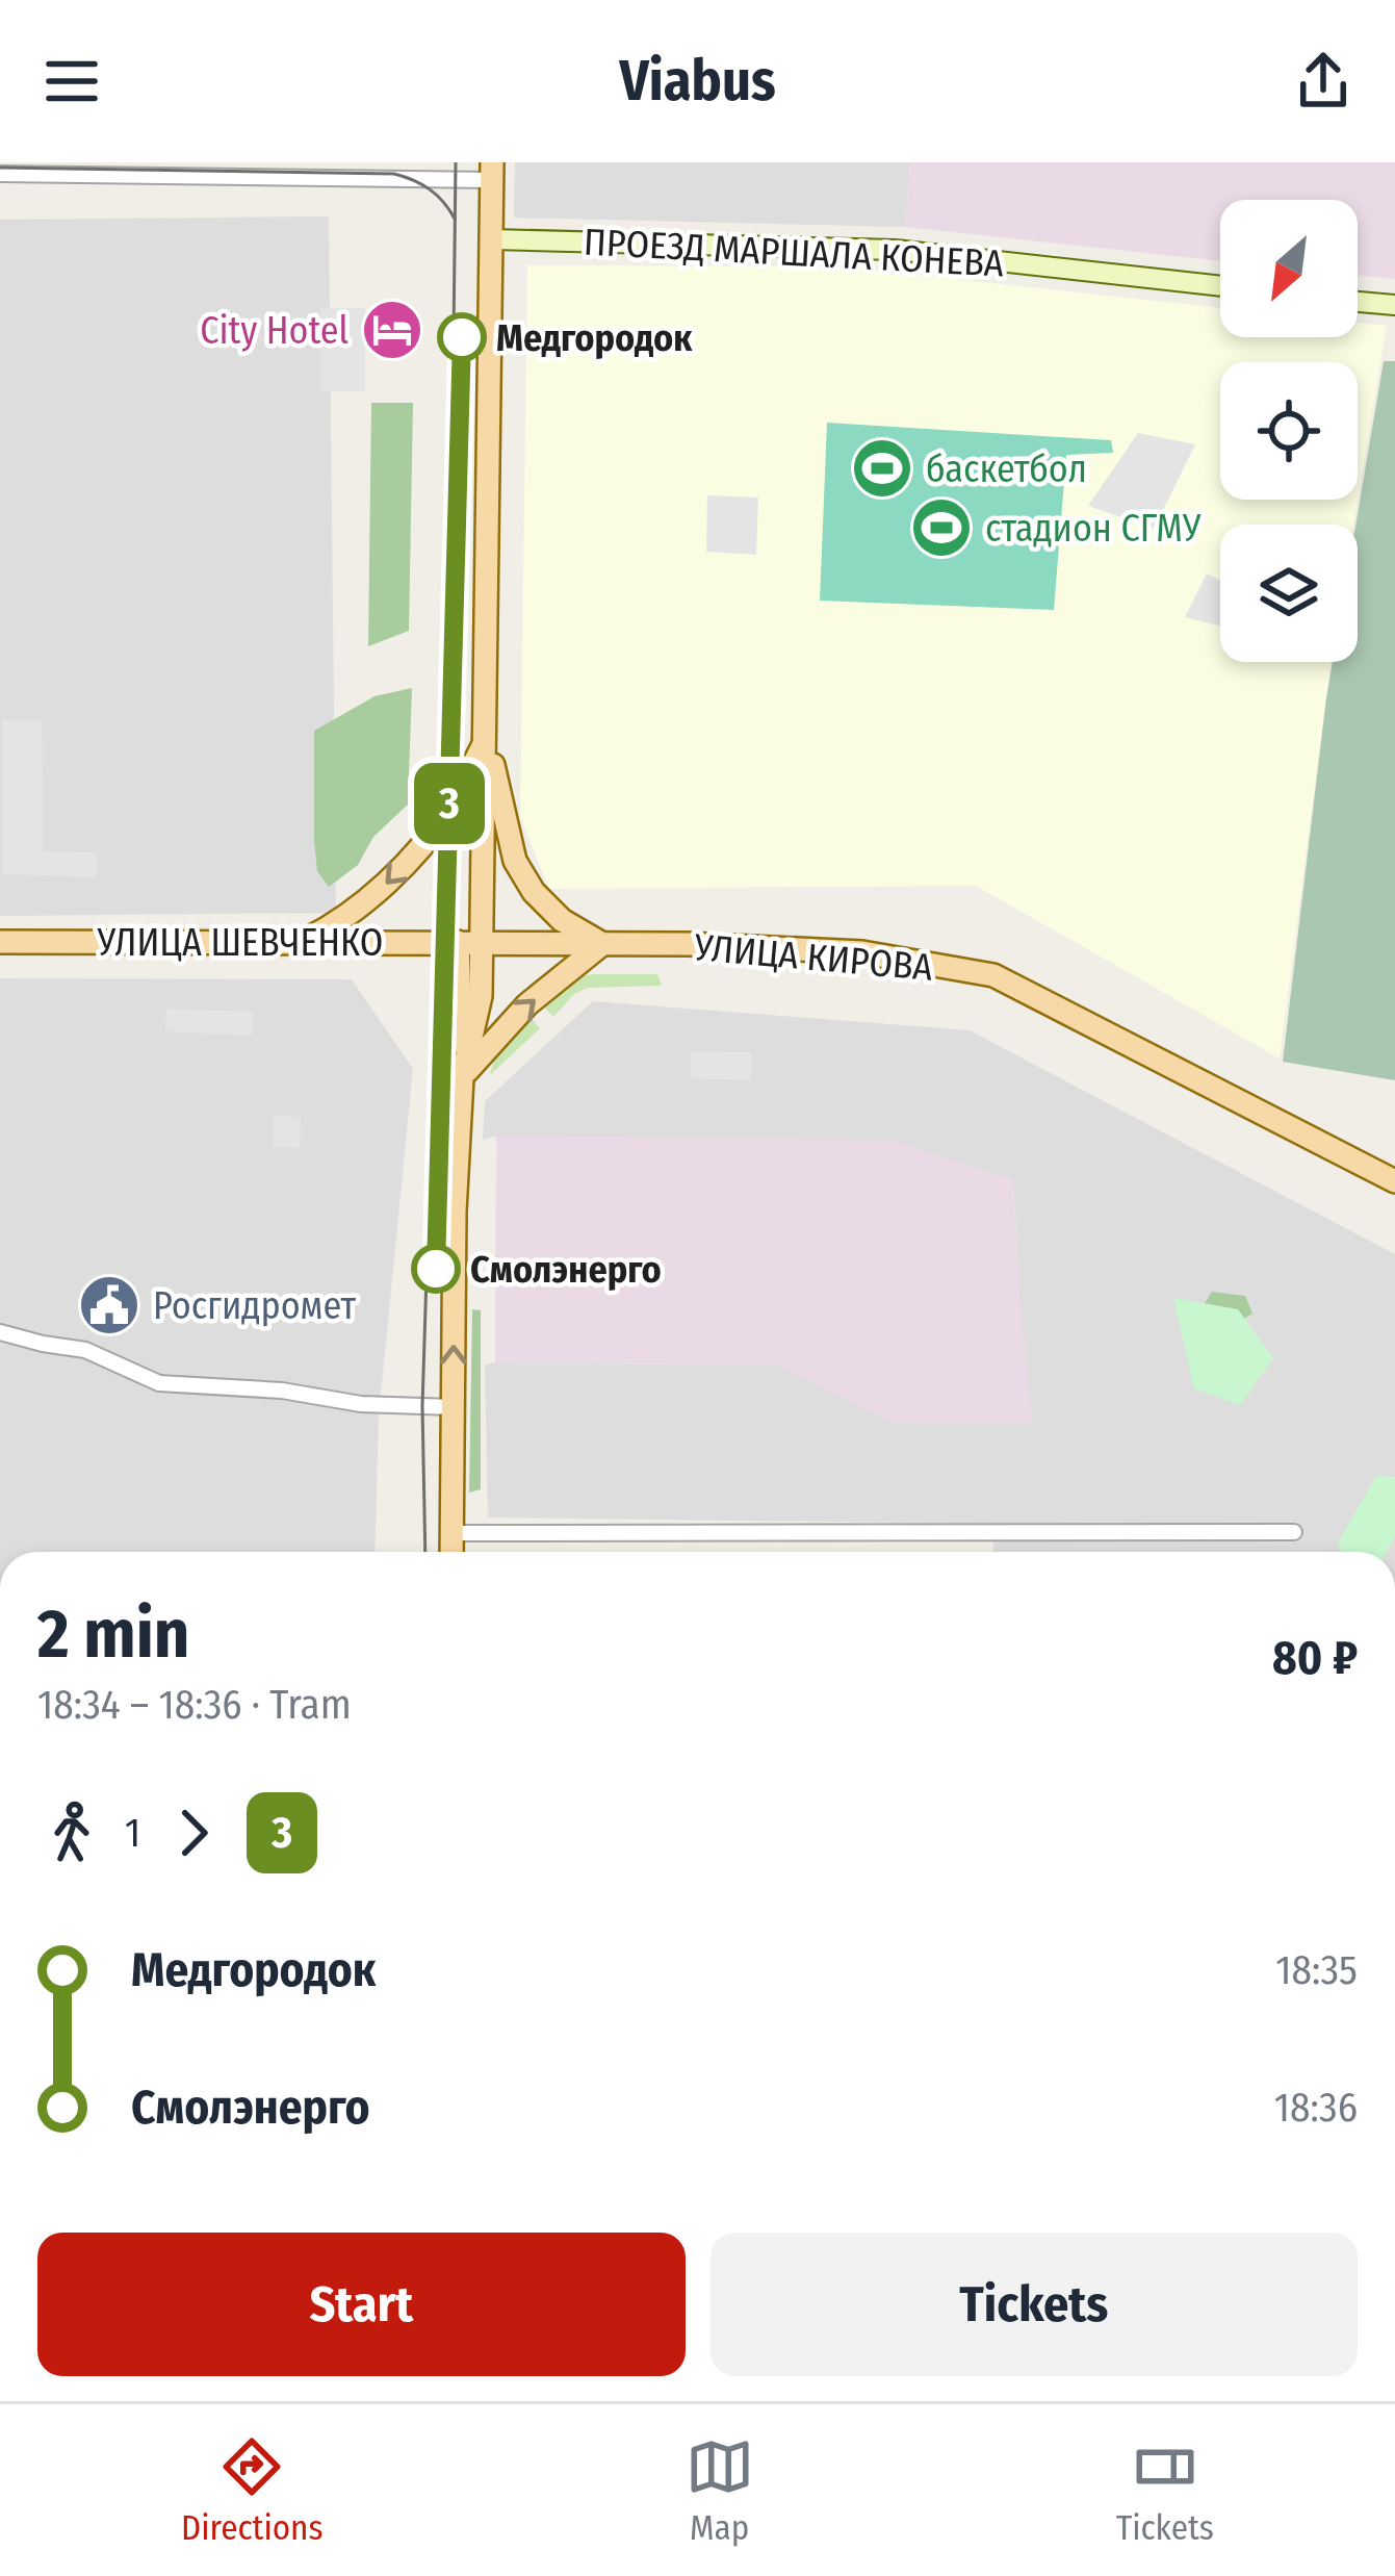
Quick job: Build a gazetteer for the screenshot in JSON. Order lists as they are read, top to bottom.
{
  "streets": {
    "main road": ["УЛИЦА ШЕВЧЕНКО", "УЛИЦА КИРОВА"],
    "street": ["ПРОЕЗД МАРШАЛА КОНЕВА"]
  },
  "crossings": [
    ["УЛИЦА ШЕВЧЕНКО", "УЛИЦА КИРОВА"]
  ],
  "places": {
    "hotel": ["City Hotel"],
    "other": ["Медгородок", "Смолэнерго"],
    "sports": ["баскетбол", "стадион СГМУ"],
    "public building": ["Росгидромет"]
  },
  "lines": ["tram line 3"],
  "north": "bottom left",
  "page": {
    "header": "Viabus",
    "on_map": "3",
    "heading": ["2 min", "18:34 – 18:36 · Tram", "80 ₽"],
    "legs": ["1", "3"],
    "list": [
      {
        "name": "Медгородок",
        "value": "18:35"
      },
      {
        "name": "Смолэнерго",
        "value": "18:36"
      }
    ],
    "buttons": ["Start", "Tickets"],
    "tabs": ["Directions", "Map", "Tickets"]
  }
}
